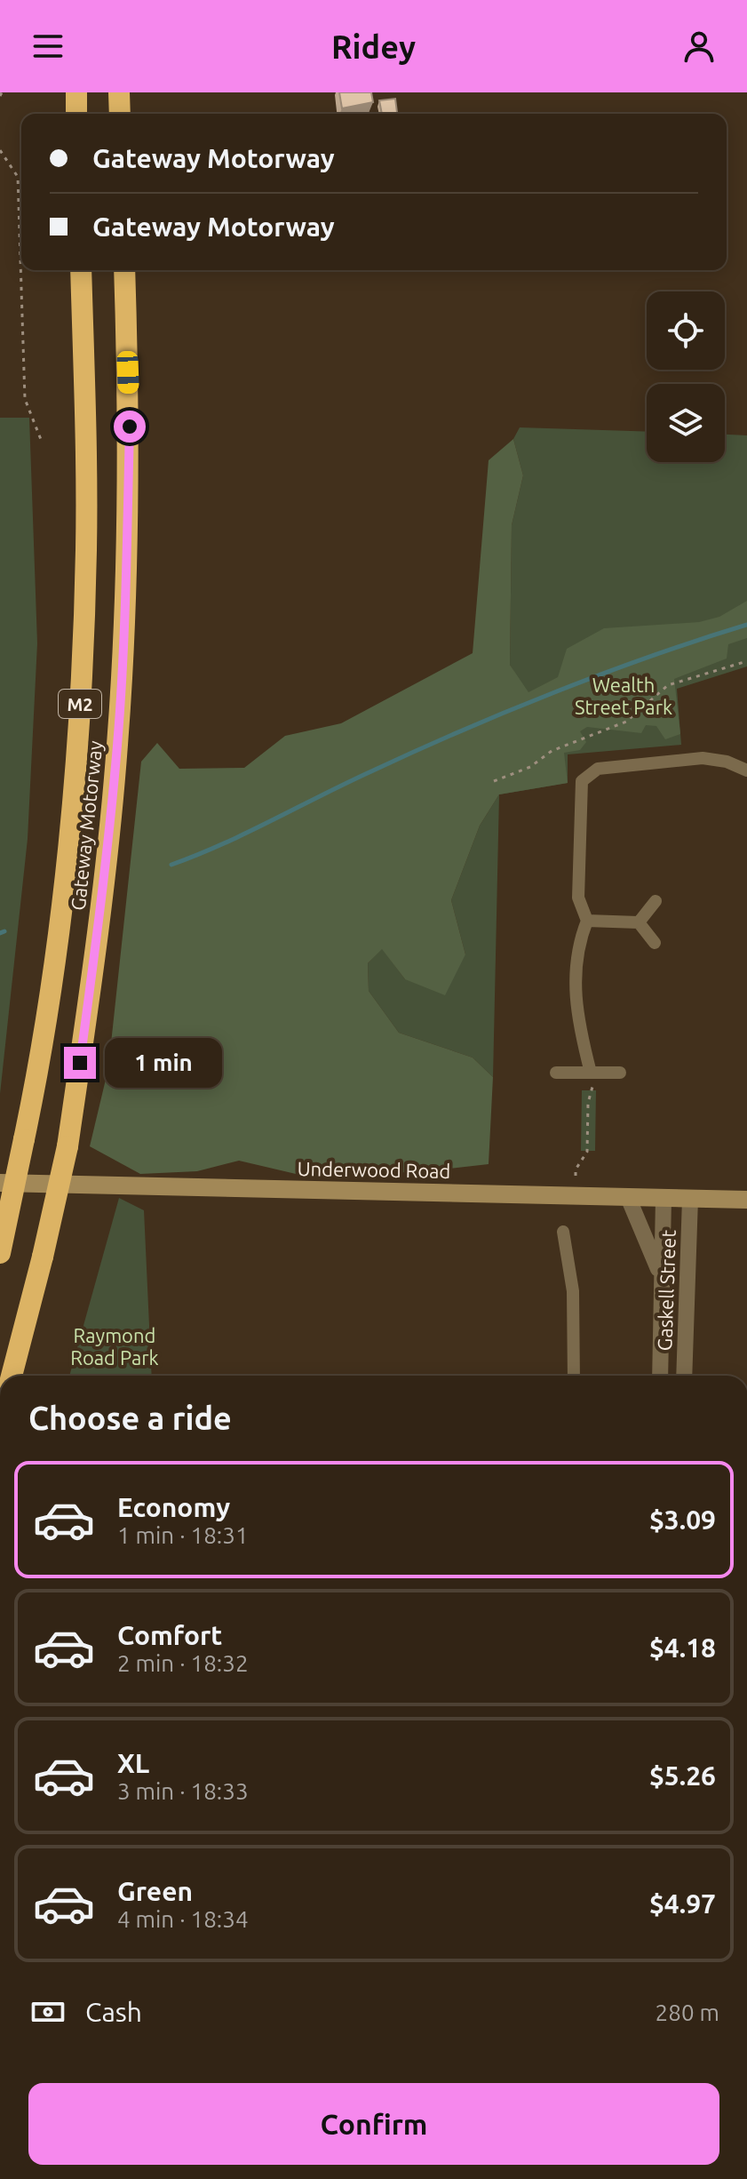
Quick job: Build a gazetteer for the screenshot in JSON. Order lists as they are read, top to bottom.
{
  "streets": {
    "highway": ["M2", "Gateway Motorway"],
    "main road": ["Underwood Road"],
    "street": ["Gaskell Street"]
  },
  "crossings": [
    ["Underwood Road", "Gaskell Street"]
  ],
  "parks": ["Wealth Street Park", "Raymond Road Park"],
  "page": {
    "header": "Ridey",
    "banner": ["Gateway Motorway", "Gateway Motorway"],
    "bubble": "1 min",
    "heading": "Choose a ride",
    "list": [
      {
        "name": "Economy",
        "note": "1 min · 18:31",
        "value": "$3.09"
      },
      {
        "name": "Comfort",
        "note": "2 min · 18:32",
        "value": "$4.18"
      },
      {
        "name": "XL",
        "note": "3 min · 18:33",
        "value": "$5.26"
      },
      {
        "name": "Green",
        "note": "4 min · 18:34",
        "value": "$4.97"
      }
    ],
    "pay": ["Cash", "280 m"],
    "buttons": "Confirm"
  }
}
